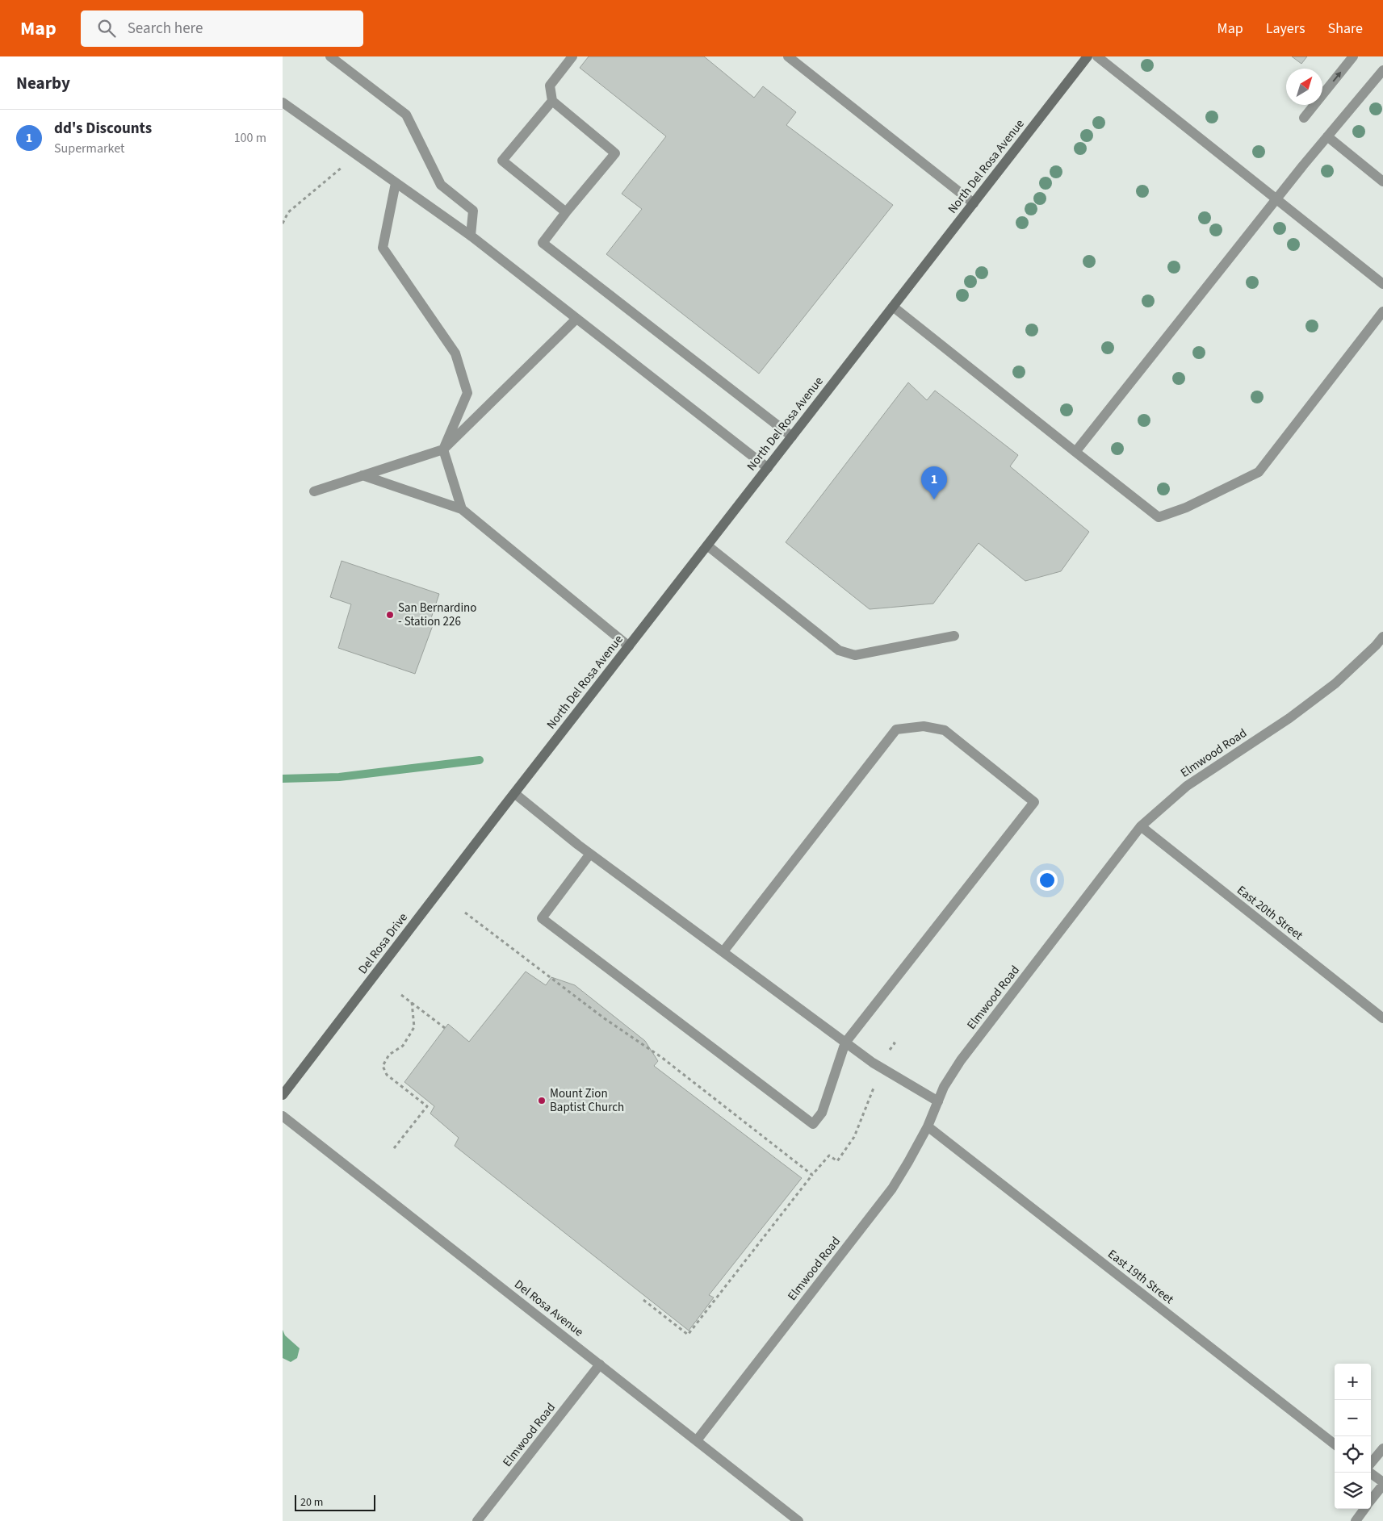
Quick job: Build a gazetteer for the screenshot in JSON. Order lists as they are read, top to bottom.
{
  "streets": {
    "main road": ["North Del Rosa Avenue", "Del Rosa Drive"],
    "street": [
      "Elmwood Road",
      "East 20th Street",
      "East 19th Street",
      "Del Rosa Avenue"
    ]
  },
  "crossings": [
    ["North Del Rosa Avenue", "Del Rosa Drive"],
    ["Elmwood Road", "East 20th Street"],
    ["Elmwood Road", "East 19th Street"],
    ["Elmwood Road", "Del Rosa Avenue"]
  ],
  "places": ["San Bernardino - Station 226", "Mount Zion Baptist Church"],
  "scale_bar": "20 m",
  "north": "top right",
  "page": {
    "header": "Map",
    "search": "Search here",
    "nav": ["Map", "Layers", "Share"],
    "heading": "Nearby",
    "list": [
      {
        "mark": "1",
        "name": "dd's Discounts",
        "note": "Supermarket",
        "value": "100 m"
      }
    ],
    "pins": "1",
    "map_buttons": ["+", "−"],
    "scale": "20 m"
  }
}
